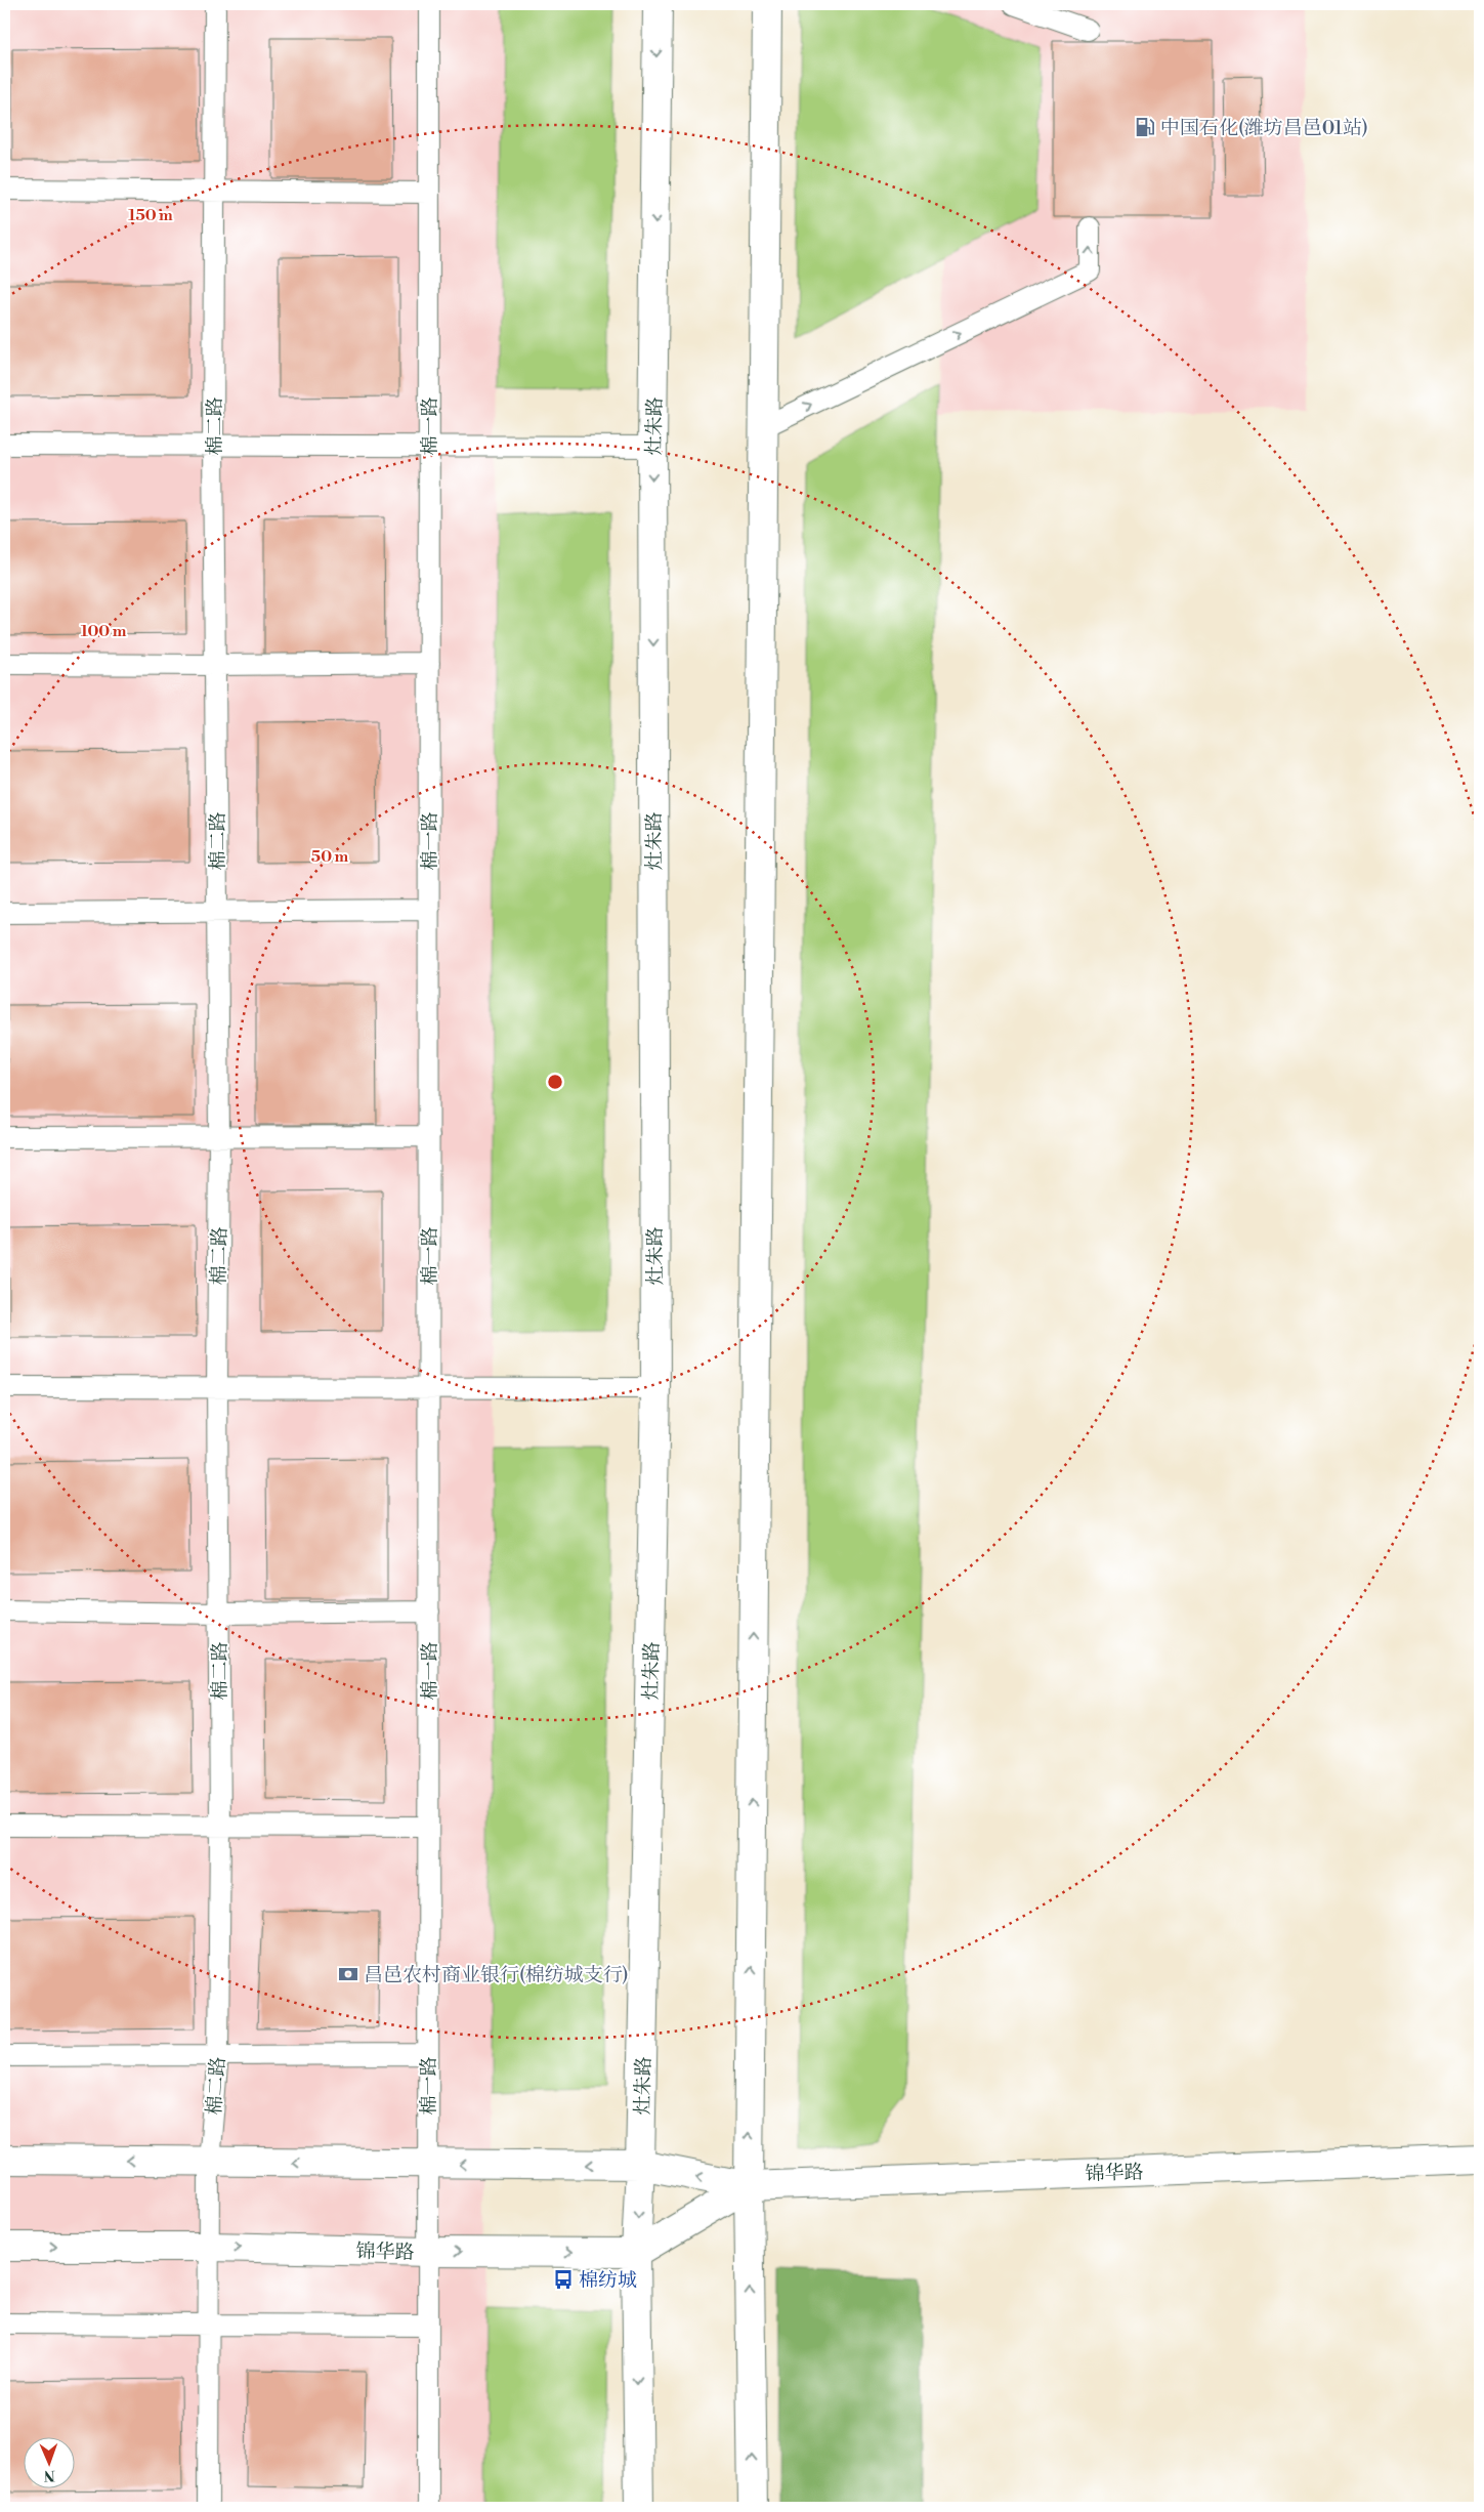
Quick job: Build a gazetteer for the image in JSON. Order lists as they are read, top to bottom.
{
  "streets": {
    "main road": ["灶朱路", "锦华路"],
    "lane": ["棉二路", "棉一路"]
  },
  "crossings": [
    ["棉二路", "锦华路"],
    ["棉一路", "锦华路"],
    ["灶朱路", "锦华路"]
  ],
  "places": {
    "fuel station": ["中国石化(潍坊昌邑01站)"],
    "bank": ["昌邑农村商业银行(棉纺城支行)"],
    "bus stop": ["棉纺城"]
  },
  "north": "bottom",
  "rings": ["150 m", "100 m", "50 m"]
}
